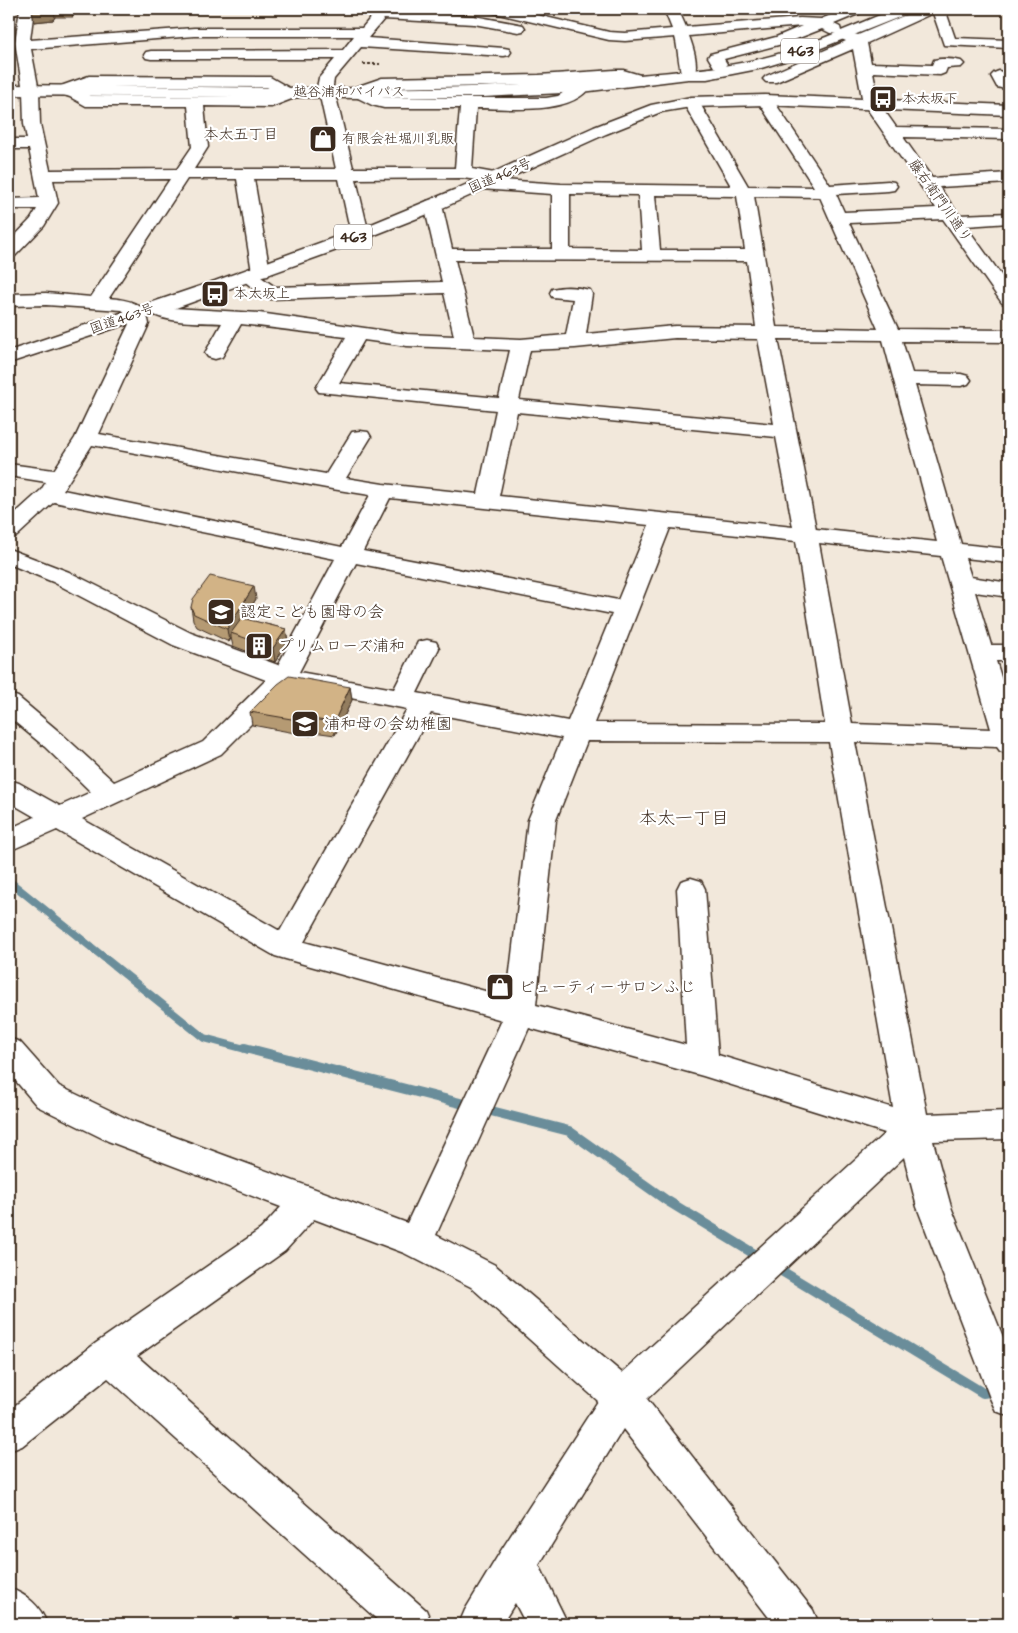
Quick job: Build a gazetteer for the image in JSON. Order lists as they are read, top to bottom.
{
  "streets": {
    "main road": [
      "463",
      "越谷浦和バイパス",
      "国道463号",
      "藤右衛門川通り"
    ]
  },
  "crossings": [
    ["国道463号", "藤右衛門川通り"]
  ],
  "districts": ["本太五丁目", "本太一丁目"],
  "places": {
    "bus stop": ["本太坂下", "本太坂上"],
    "shop": ["有限会社堀川乳販", "ビューティーサロンふじ"],
    "school or university": ["認定こども園母の会", "浦和母の会幼稚園"],
    "building": ["プリムローズ浦和"]
  }
}
